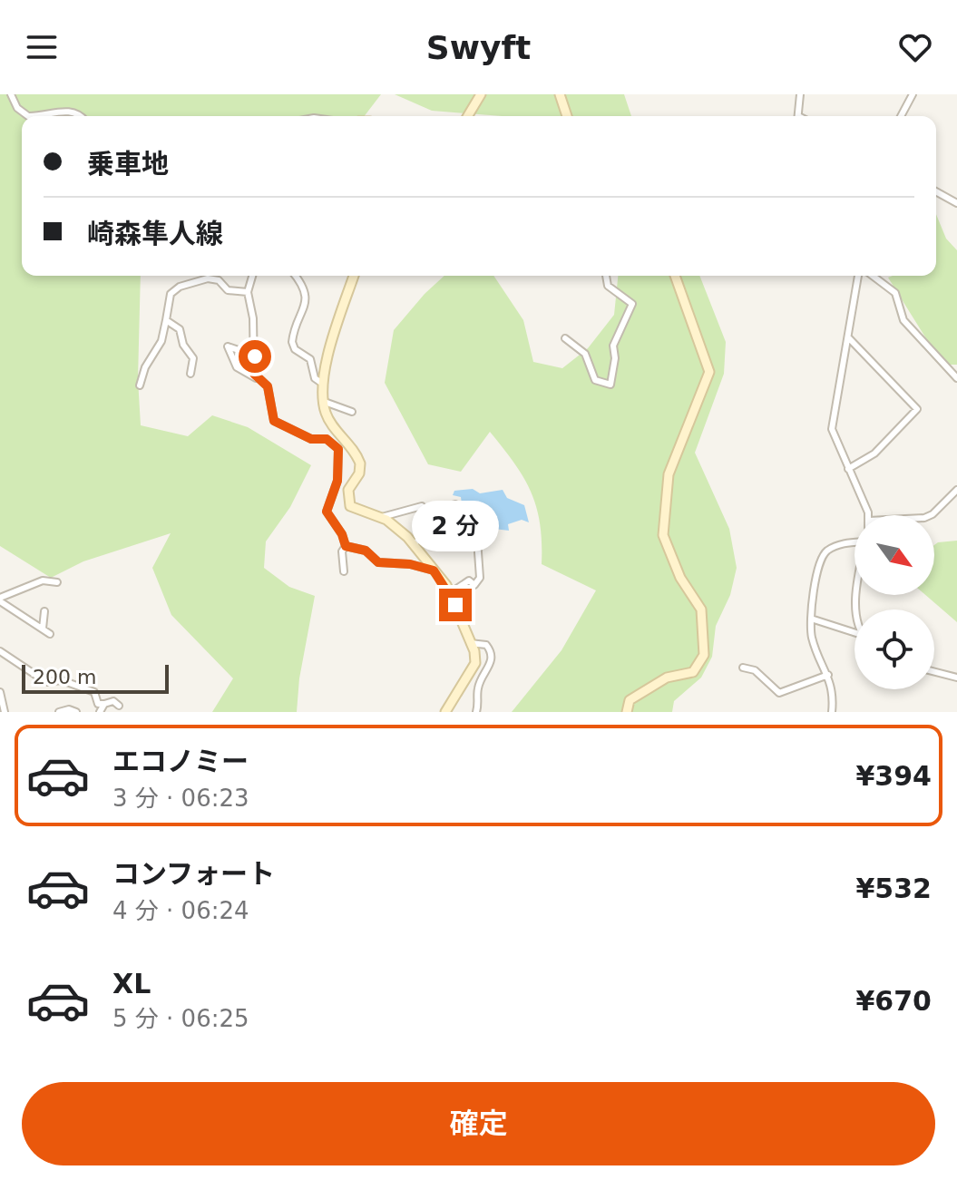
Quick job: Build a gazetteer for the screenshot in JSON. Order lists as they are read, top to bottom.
{
  "scale_bar": "200 m",
  "north": "bottom right",
  "page": {
    "header": "Swyft",
    "banner": ["乗車地", "崎森隼人線"],
    "bubble": "2 分",
    "scale": "200 m",
    "list": [
      {
        "name": "エコノミー",
        "note": "3 分 · 06:23",
        "value": "¥394"
      },
      {
        "name": "コンフォート",
        "note": "4 分 · 06:24",
        "value": "¥532"
      },
      {
        "name": "XL",
        "note": "5 分 · 06:25",
        "value": "¥670"
      }
    ],
    "buttons": "確定"
  }
}
